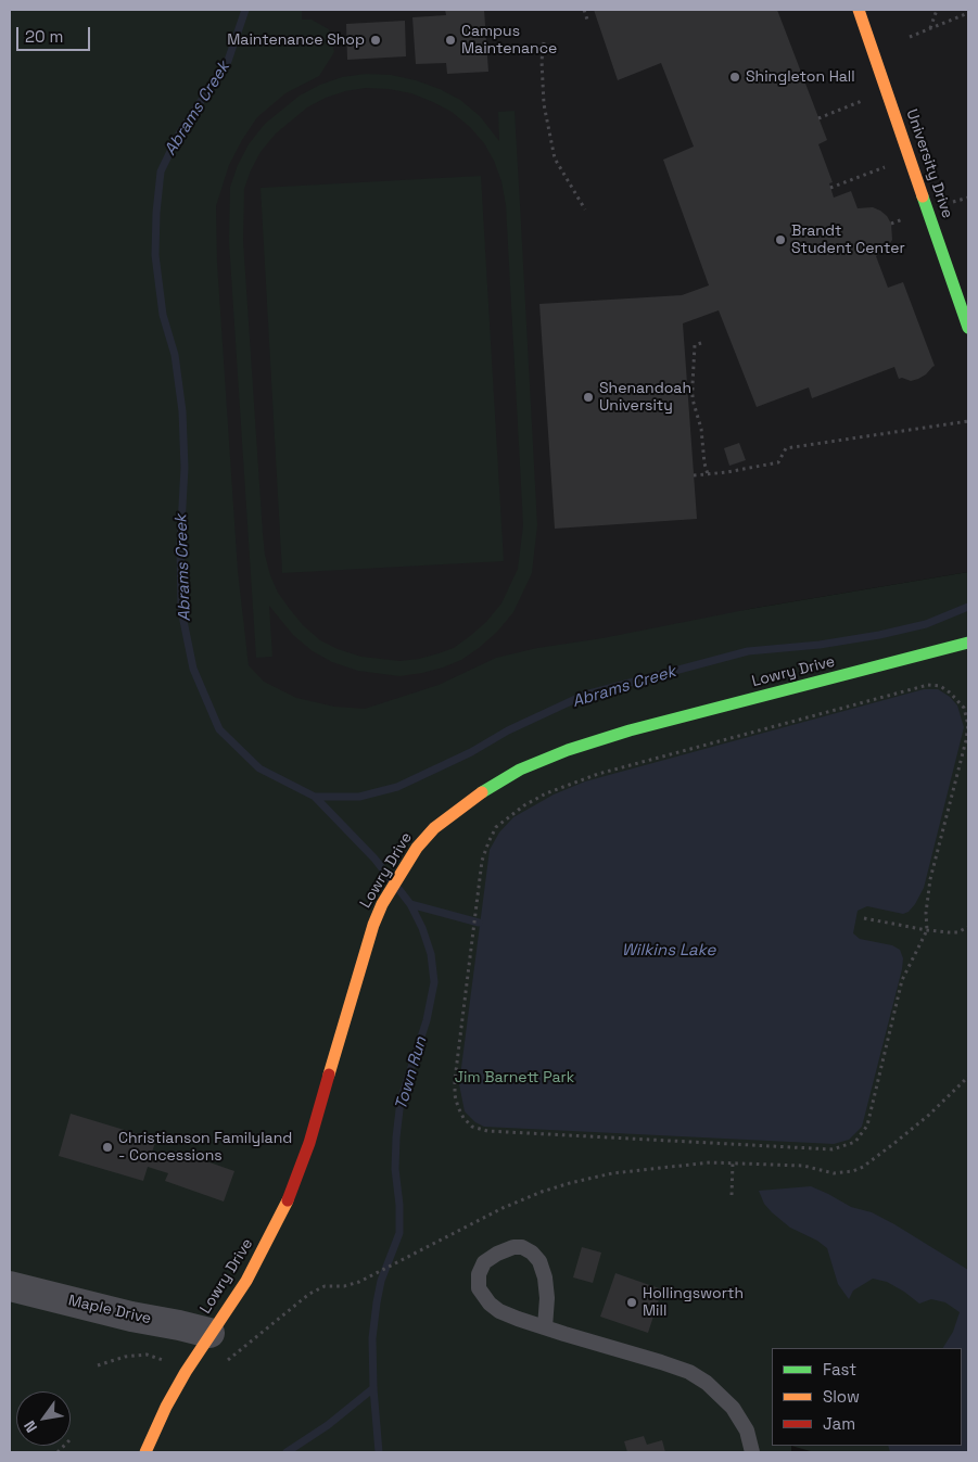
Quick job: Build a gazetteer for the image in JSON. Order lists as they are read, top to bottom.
{
  "streets": {
    "street": ["University Drive", "Lowry Drive", "Maple Drive"]
  },
  "crossings": [
    ["Lowry Drive", "Maple Drive"]
  ],
  "water": ["Abrams Creek", "Wilkins Lake", "Town Run"],
  "parks": ["Jim Barnett Park"],
  "places": [
    "Maintenance Shop",
    "Campus Maintenance",
    "Shingleton Hall",
    "Brandt Student Center",
    "Shenandoah University",
    "Christianson Familyland - Concessions",
    "Hollingsworth Mill"
  ],
  "legend": ["Fast", "Slow", "Jam"],
  "scale_bar": "20 m",
  "north": "bottom left"
}
